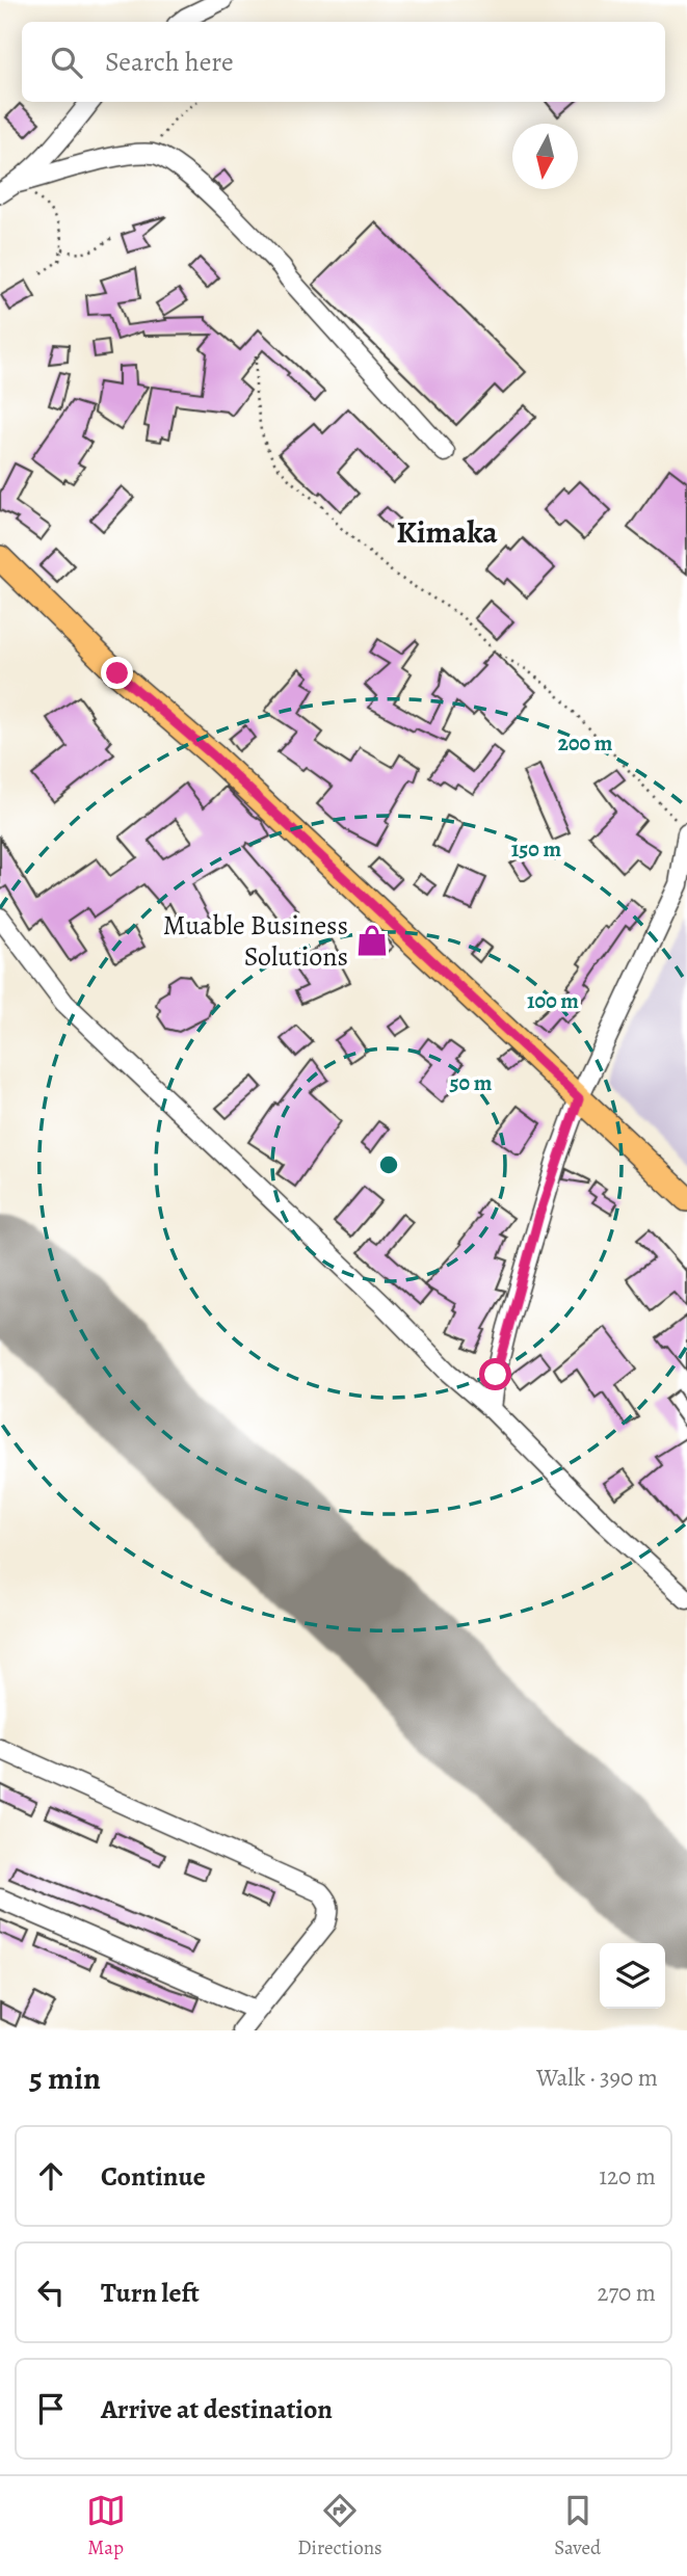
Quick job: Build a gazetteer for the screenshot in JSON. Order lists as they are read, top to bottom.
{
  "districts": ["Kimaka"],
  "places": {
    "shop": ["Muable Business Solutions"]
  },
  "north": "bottom",
  "page": {
    "search": "Search here",
    "heading": ["5 min", "Walk · 390 m"],
    "list": [
      ["Continue", "120 m"],
      ["Turn left", "270 m"],
      "Arrive at destination"
    ],
    "nav": ["Map", "Directions", "Saved"]
  },
  "rings": [
    "200 m",
    "150 m",
    "100 m",
    "50 m"
  ]
}
